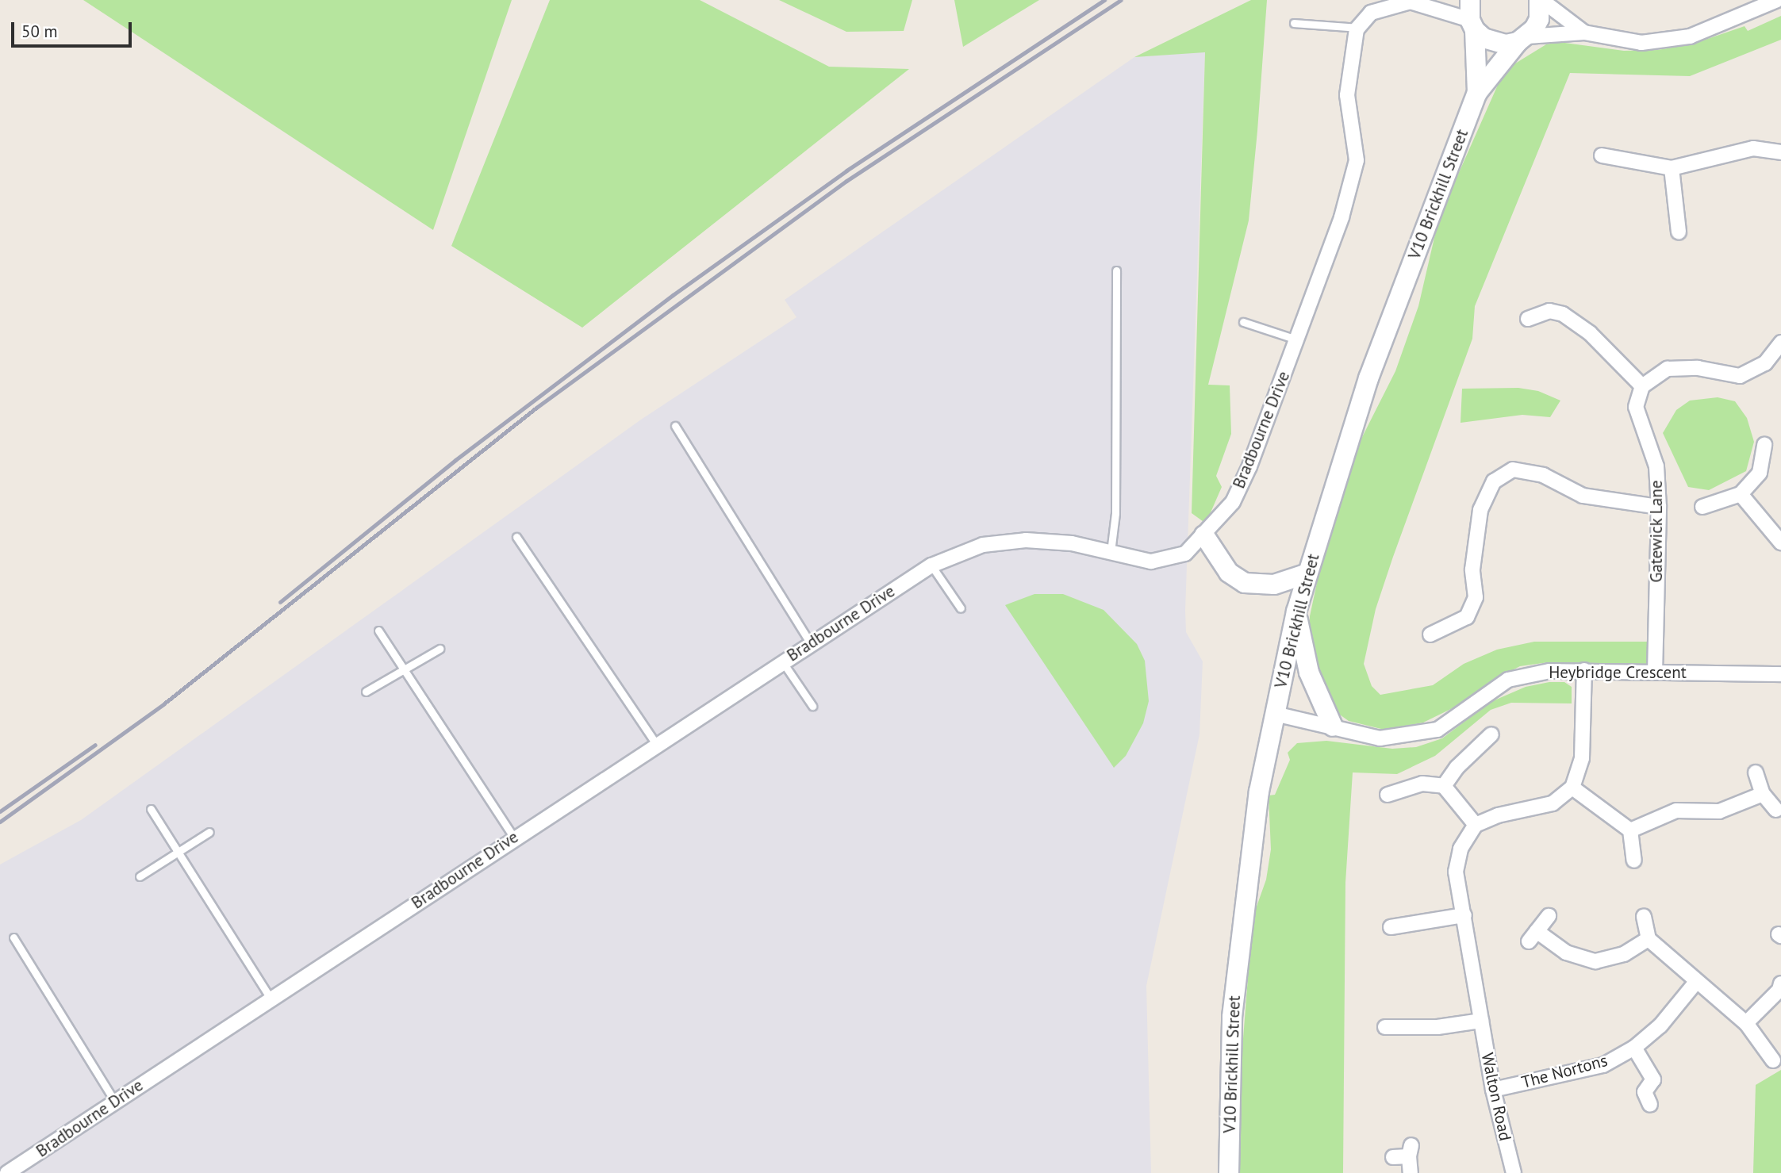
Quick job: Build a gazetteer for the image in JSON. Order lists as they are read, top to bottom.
{
  "streets": {
    "street": [
      "V10 Brickhill Street",
      "Bradbourne Drive",
      "Gatewick Lane",
      "Heybridge Crescent",
      "The Nortons",
      "Walton Road"
    ]
  },
  "crossings": [
    ["V10 Brickhill Street", "Heybridge Crescent"],
    ["Gatewick Lane", "Heybridge Crescent"],
    ["The Nortons", "Walton Road"]
  ],
  "scale_bar": "50 m"
}
